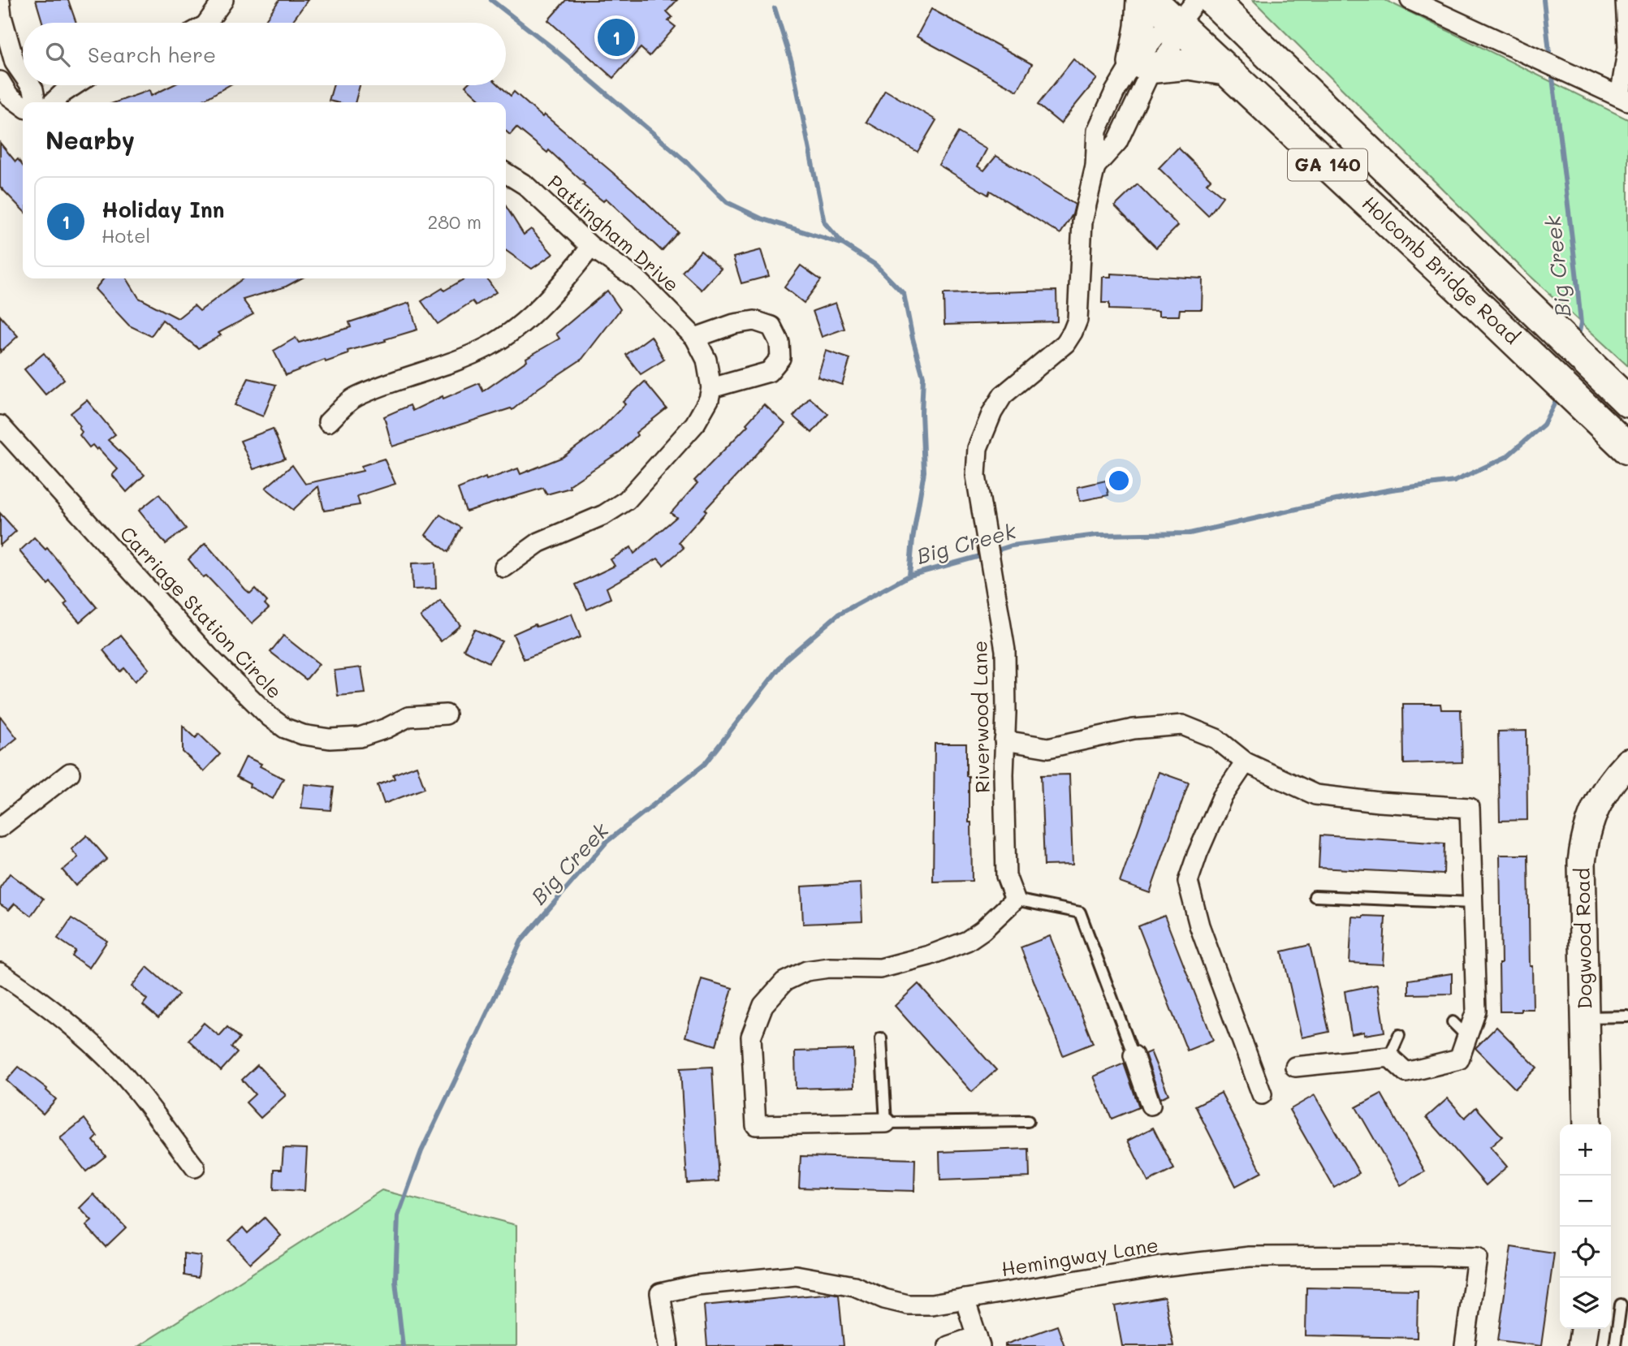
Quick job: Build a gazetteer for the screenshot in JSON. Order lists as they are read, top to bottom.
{
  "streets": {
    "main road": ["GA 140", "Holcomb Bridge Road"],
    "street": [
      "Pattingham Drive",
      "Carriage Station Circle",
      "Riverwood Lane",
      "Dogwood Road",
      "Hemingway Lane"
    ]
  },
  "crossings": [
    ["Holcomb Bridge Road", "Riverwood Lane"]
  ],
  "water": ["Big Creek"],
  "page": {
    "pins": "1",
    "search": "Search here",
    "heading": "Nearby",
    "list": [
      {
        "mark": "1",
        "name": "Holiday Inn",
        "note": "Hotel",
        "value": "280 m"
      }
    ],
    "map_buttons": ["+", "−"]
  }
}
